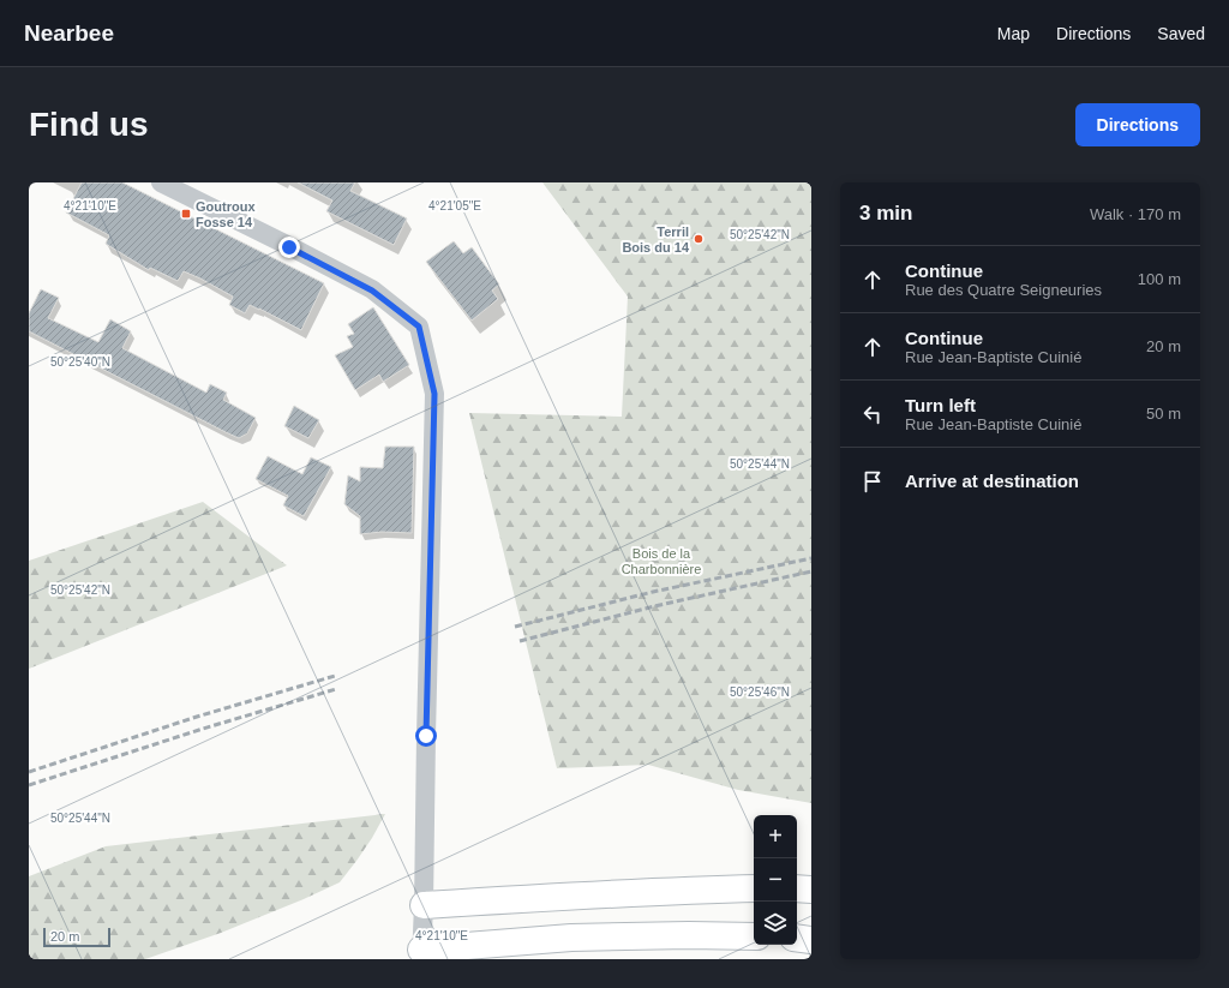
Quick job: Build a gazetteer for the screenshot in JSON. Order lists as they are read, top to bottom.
{
  "parks": ["Bois de la Charbonnière"],
  "places": {
    "transit": ["Goutroux Fosse 14"],
    "other": ["Terril Bois du 14"]
  },
  "scale_bar": "20 m",
  "page": {
    "header": "Nearbee",
    "nav": ["Map", "Directions", "Saved"],
    "buttons": "Directions",
    "title": "Find us",
    "heading": ["3 min", "Walk · 170 m"],
    "list": [
      ["Continue", "Rue des Quatre Seigneuries", "100 m"],
      ["Continue", "Rue Jean-Baptiste Cuinié", "20 m"],
      ["Turn left", "Rue Jean-Baptiste Cuinié", "50 m"],
      "Arrive at destination"
    ],
    "map_buttons": ["+", "−"],
    "scale": "20 m"
  },
  "coordinates": [
    "4°21'10\"E",
    "4°21'05\"E",
    "50°25'42\"N",
    "50°25'40\"N",
    "50°25'44\"N",
    "50°25'46\"N"
  ]
}
